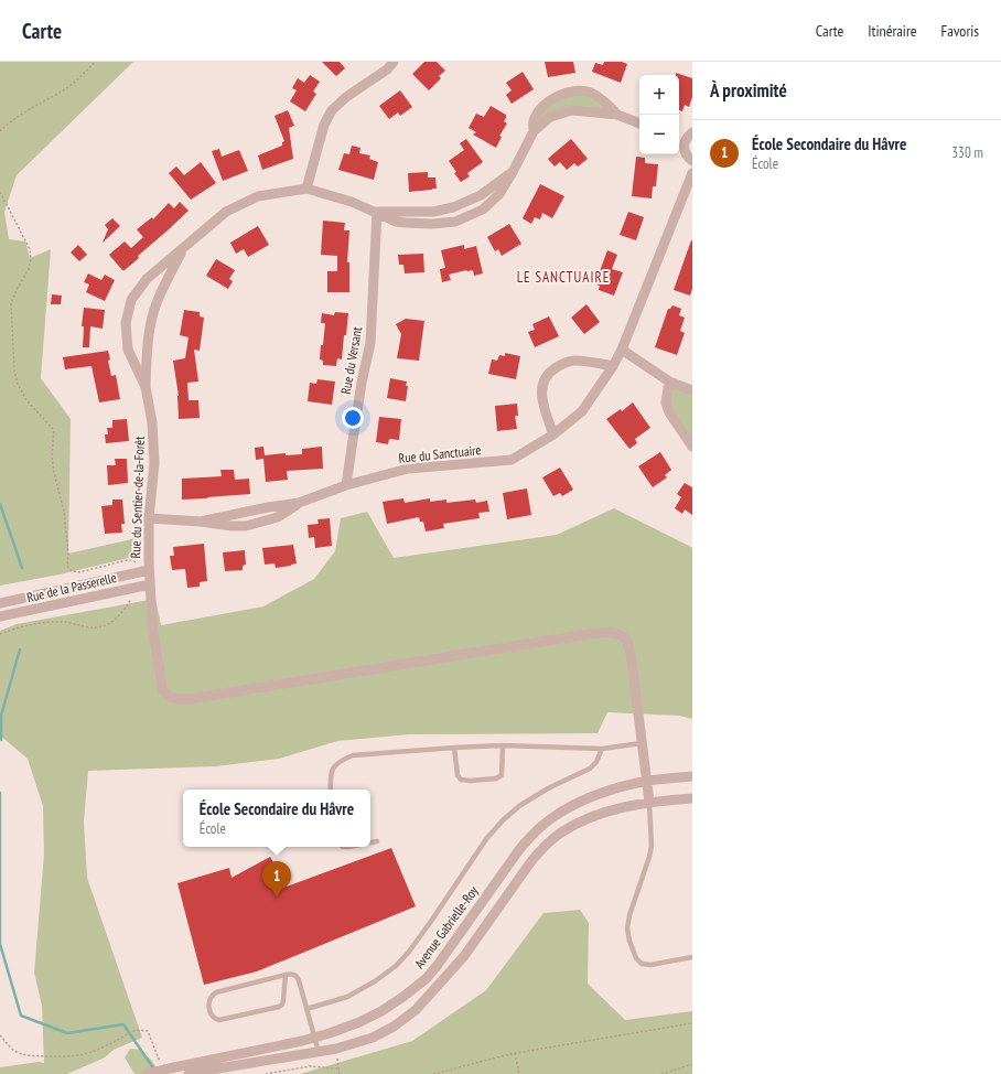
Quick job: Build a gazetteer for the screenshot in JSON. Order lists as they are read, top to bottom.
{
  "streets": {
    "street": [
      "Rue du Versant",
      "Rue du Sanctuaire",
      "Rue du Sentier-de-la-Forêt",
      "Rue de la Passerelle",
      "Avenue Gabrielle-Roy"
    ]
  },
  "crossings": [
    ["Rue du Versant", "Rue du Sanctuaire"],
    ["Rue du Versant", "Rue du Sentier-de-la-Forêt"],
    ["Rue du Sanctuaire", "Rue du Sentier-de-la-Forêt"],
    ["Rue du Sentier-de-la-Forêt", "Rue de la Passerelle"]
  ],
  "districts": ["LE SANCTUAIRE"],
  "page": {
    "header": "Carte",
    "nav": ["Carte", "Itinéraire", "Favoris"],
    "heading": "À proximité",
    "map_buttons": ["+", "−"],
    "list": [
      {
        "mark": "1",
        "name": "École Secondaire du Hâvre",
        "note": "École",
        "value": "330 m"
      }
    ],
    "popup": ["École Secondaire du Hâvre", "École"],
    "pins": "1"
  }
}
